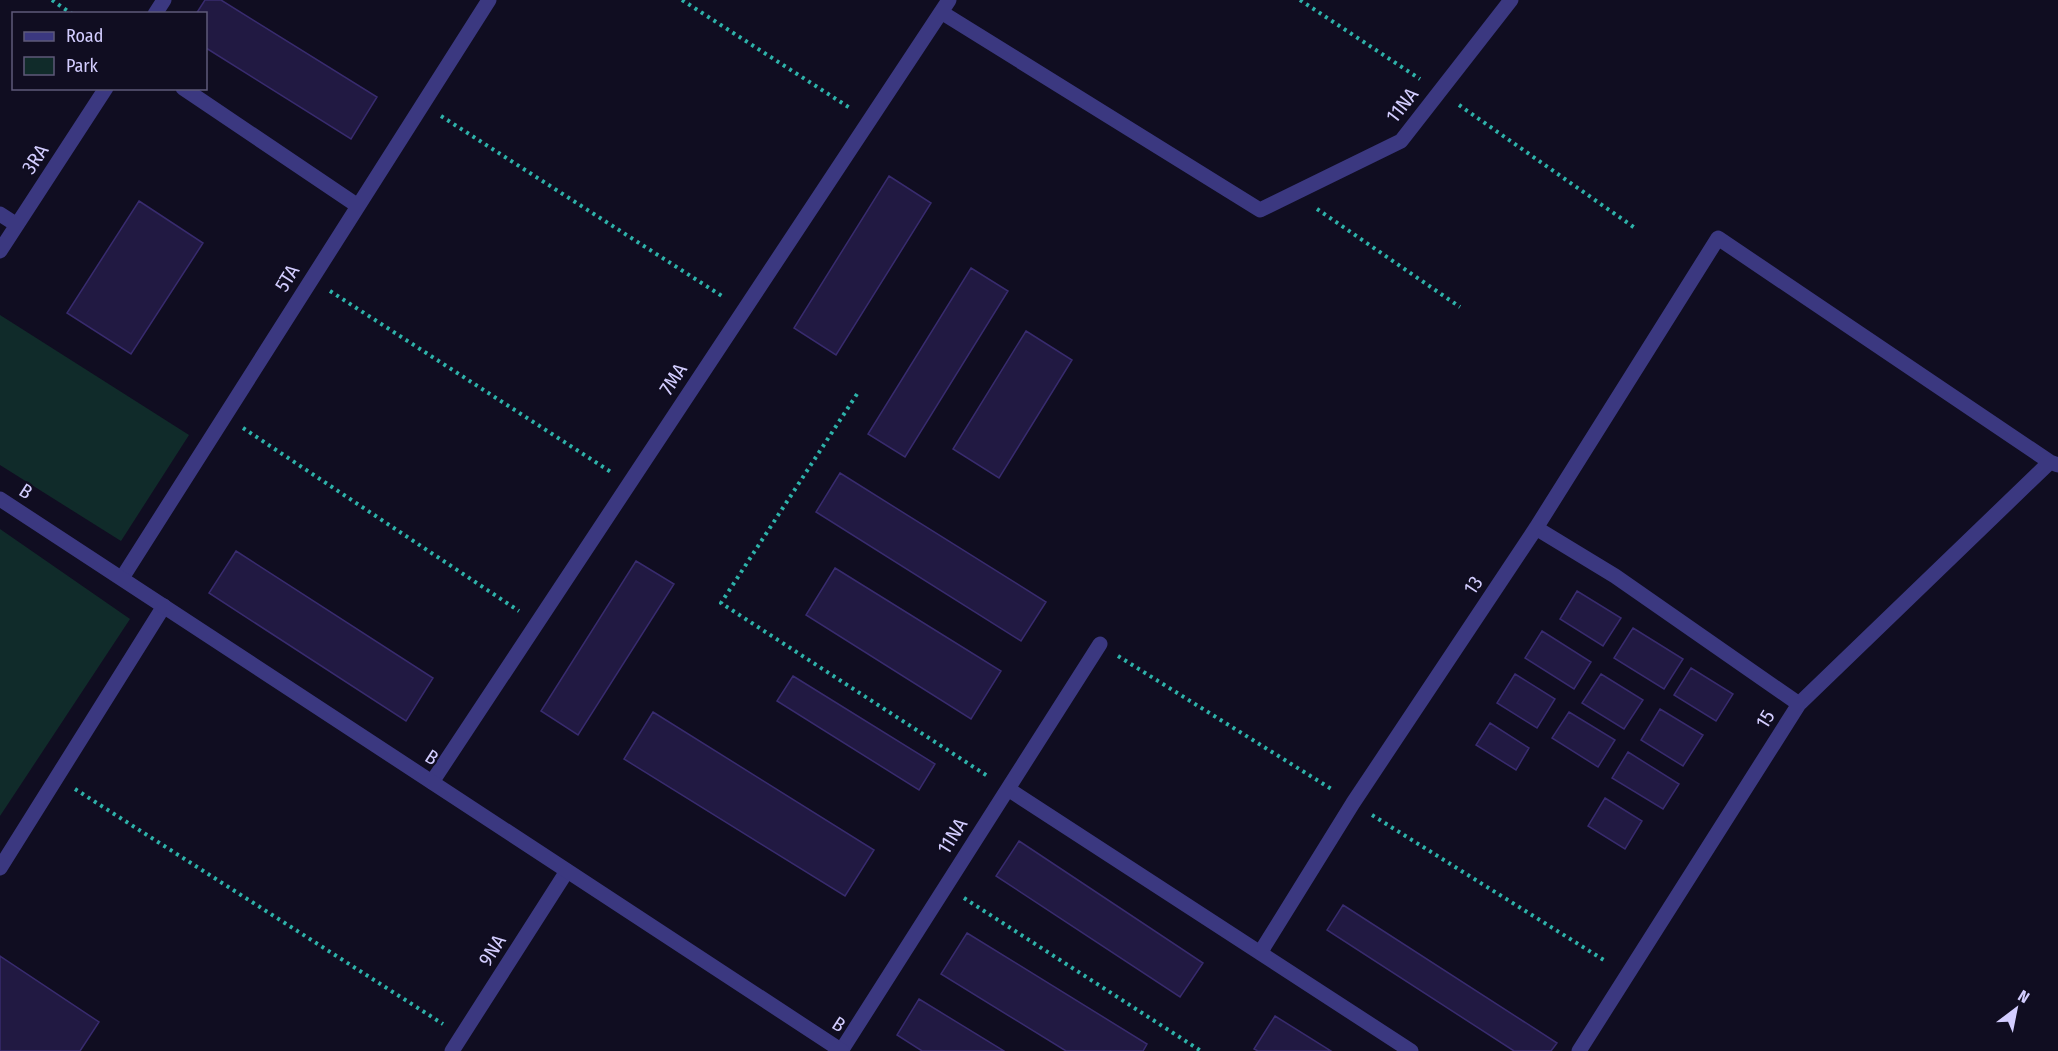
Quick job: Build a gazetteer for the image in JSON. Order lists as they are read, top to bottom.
{
  "streets": {
    "street": [
      "11NA",
      "3RA",
      "5TA",
      "7MA",
      "B",
      "13",
      "15",
      "9NA"
    ]
  },
  "crossings": [
    ["11NA", "7MA"],
    ["11NA", "B"],
    ["5TA", "B"],
    ["7MA", "B"],
    ["B", "9NA"],
    ["13", "15"]
  ],
  "legend": ["Road", "Park"],
  "north": "top right"
}
